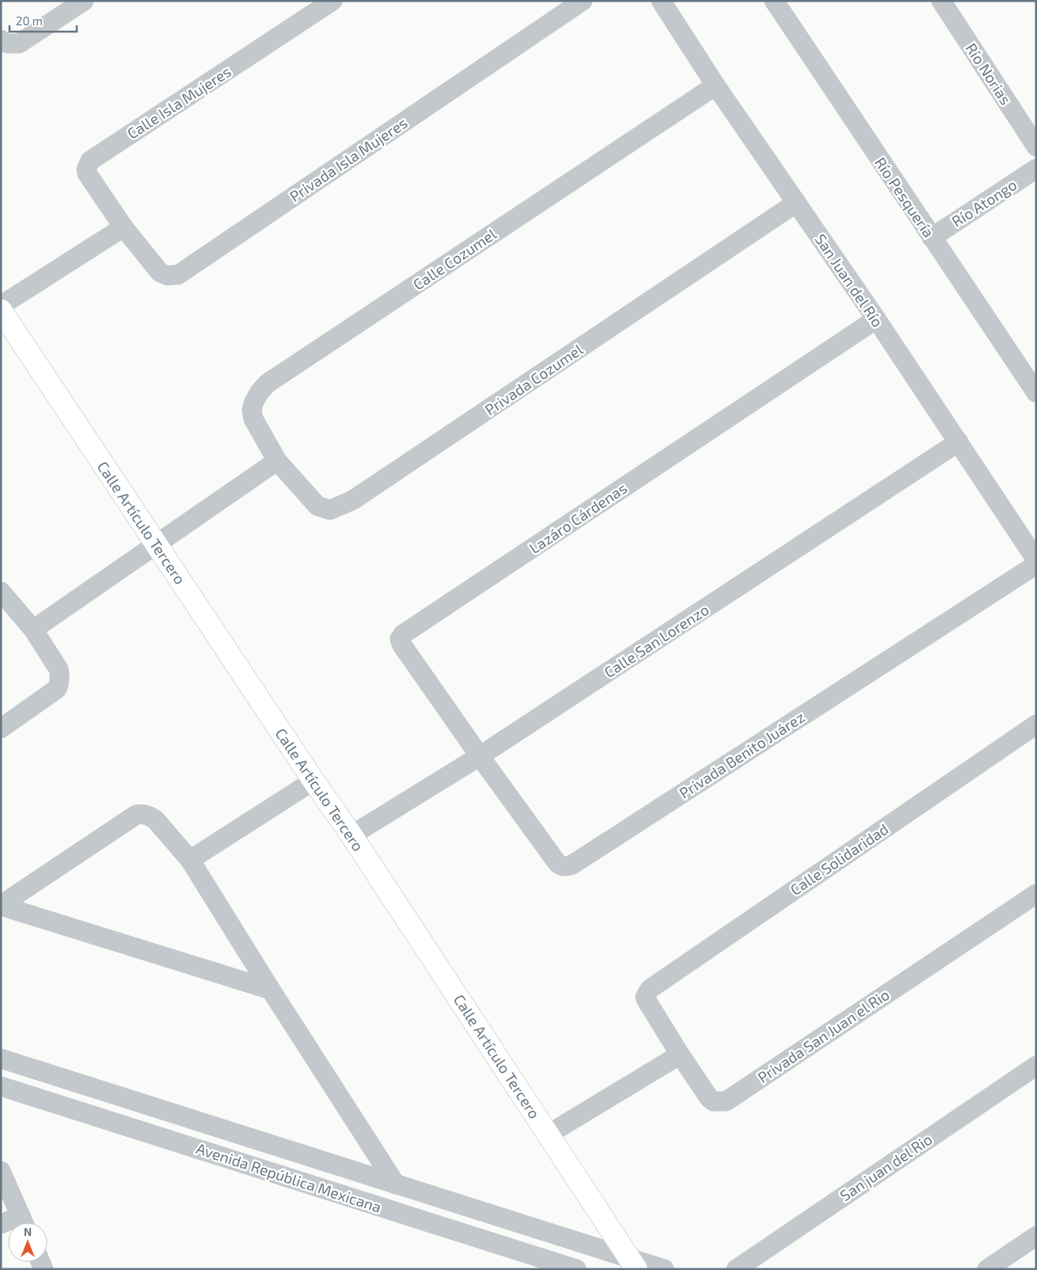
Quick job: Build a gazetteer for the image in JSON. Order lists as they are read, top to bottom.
{
  "streets": {
    "street": [
      "Río Norias",
      "Calle Isla Mujeres",
      "Privada Isla Mujeres",
      "Río Pesquería",
      "Río Atongo",
      "Calle Cozumel",
      "San Juan del Río",
      "Privada Cozumel",
      "Lazáro Cárdenas",
      "Calle Artículo Tercero",
      "Calle San Lorenzo",
      "Privada Benito Juárez",
      "Calle Solidaridad",
      "Privada San Juan el Rio",
      "San juan del Rio",
      "Avenida República Mexicana"
    ]
  },
  "crossings": [
    ["Calle Isla Mujeres", "Privada Isla Mujeres"],
    ["Río Pesquería", "Río Atongo"],
    ["Calle Cozumel", "San Juan del Río"],
    ["Calle Cozumel", "Privada Cozumel"],
    ["San Juan del Río", "Privada Cozumel"],
    ["San Juan del Río", "Lazáro Cárdenas"],
    ["San Juan del Río", "Calle San Lorenzo"],
    ["Lazáro Cárdenas", "Calle San Lorenzo"],
    ["Lazáro Cárdenas", "Privada Benito Juárez"],
    ["Calle Artículo Tercero", "Calle San Lorenzo"],
    ["Calle San Lorenzo", "Privada Benito Juárez"],
    ["Calle Solidaridad", "Privada San Juan el Rio"]
  ],
  "scale_bar": "20 m",
  "north": "top"
}
